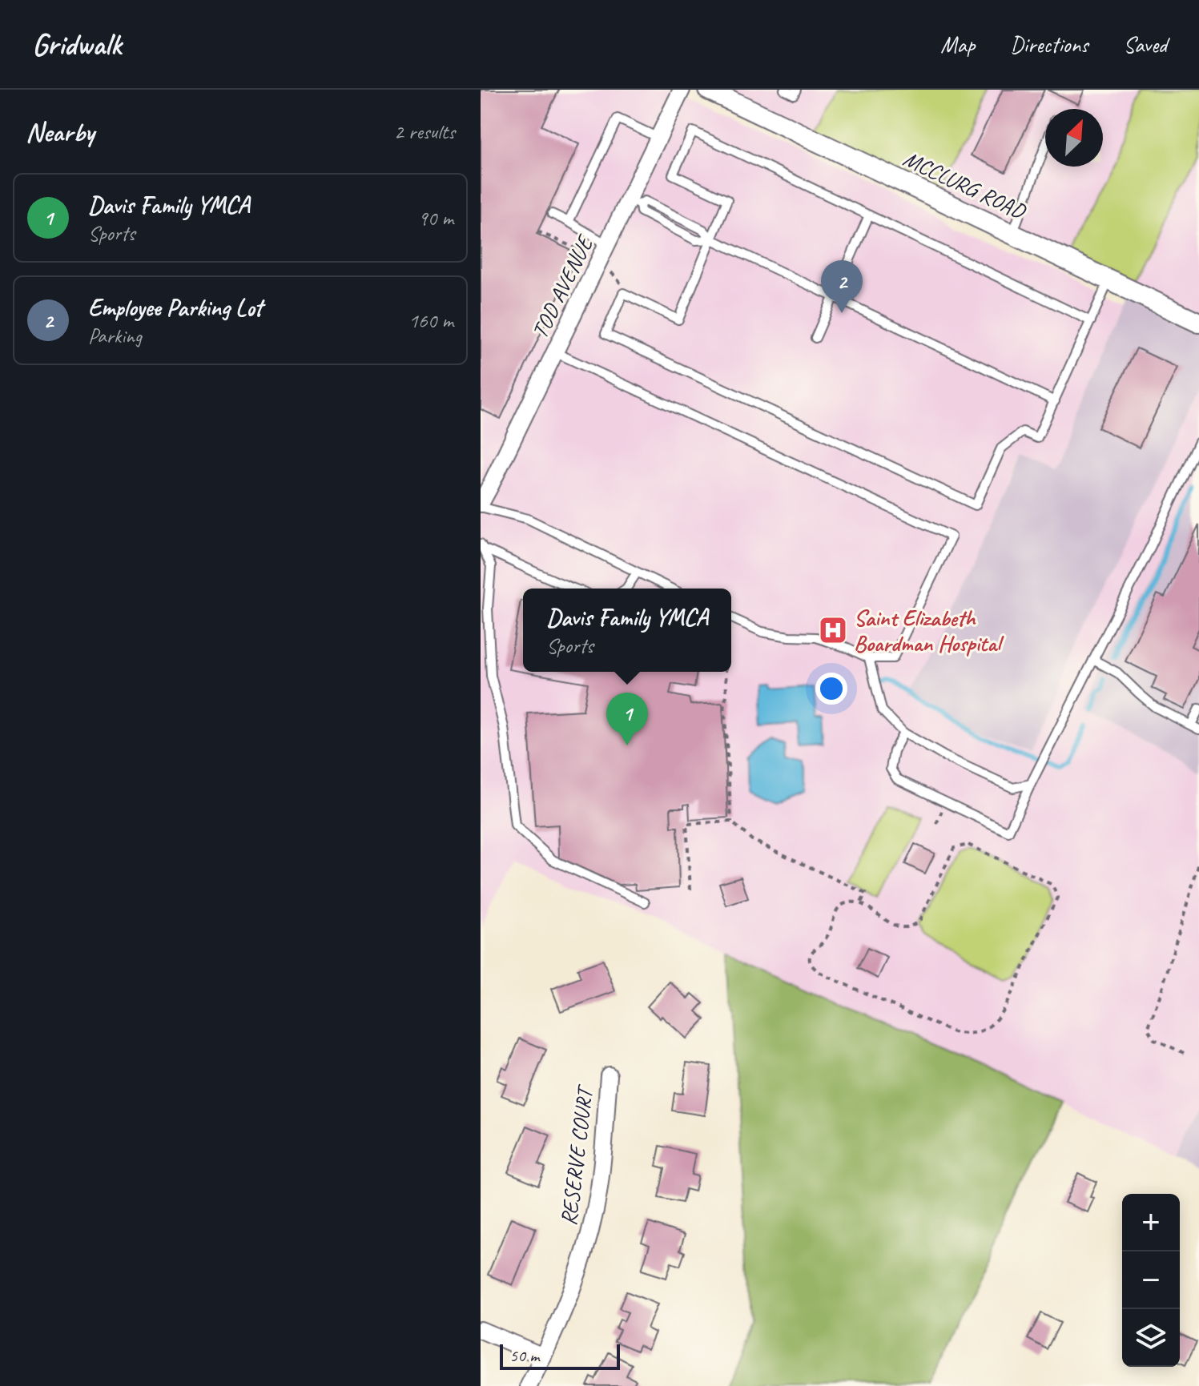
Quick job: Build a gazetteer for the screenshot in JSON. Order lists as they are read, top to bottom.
{
  "streets": {
    "street": ["MCCLURG ROAD", "TOD AVENUE", "RESERVE COURT"]
  },
  "places": {
    "hospital": ["Saint Elizabeth Boardman Hospital"]
  },
  "scale_bar": "50 m",
  "north": "top right",
  "page": {
    "header": "Gridwalk",
    "nav": ["Map", "Directions", "Saved"],
    "heading": ["Nearby", "2 results"],
    "list": [
      {
        "mark": "1",
        "name": "Davis Family YMCA",
        "note": "Sports",
        "value": "90 m"
      },
      {
        "mark": "2",
        "name": "Employee Parking Lot",
        "note": "Parking",
        "value": "160 m"
      }
    ],
    "pins": ["2", "1"],
    "popup": ["Davis Family YMCA", "Sports"],
    "map_buttons": ["+", "−"],
    "scale": "50 m"
  }
}
